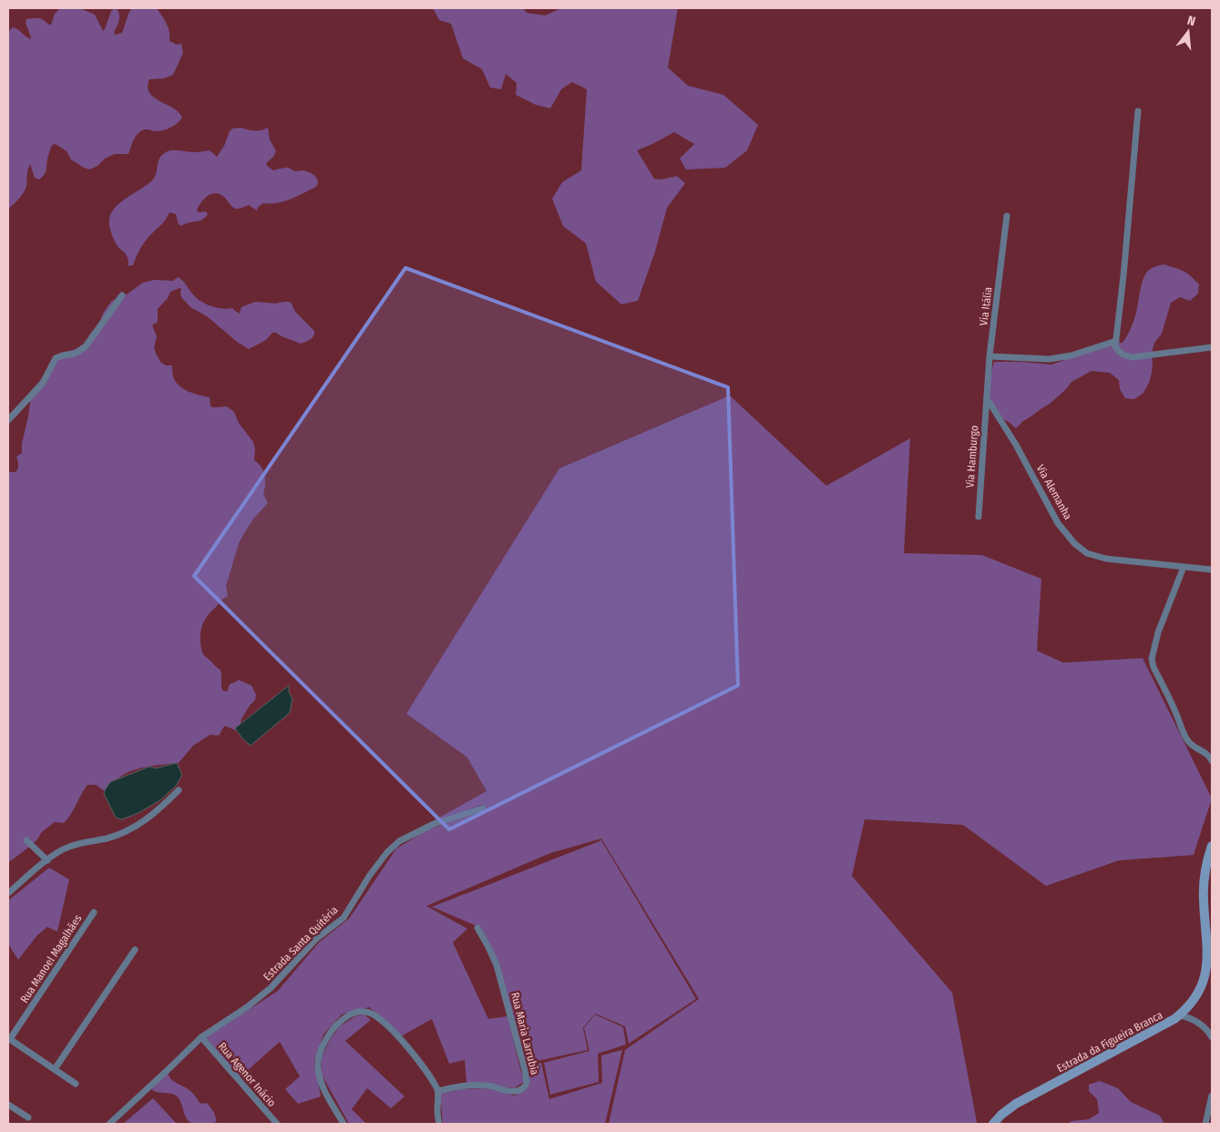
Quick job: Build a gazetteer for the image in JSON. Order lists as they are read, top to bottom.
{
  "streets": {
    "main road": ["Estrada da Figueira Branca"],
    "street": [
      "Via Itália",
      "Via Hamburgo",
      "Via Alemanha",
      "Estrada Santa Quitéria",
      "Rua Manoel Magalhães",
      "Rua Maria Larrubia",
      "Rua Agenor Inácio"
    ]
  },
  "crossings": [
    ["Via Itália", "Via Hamburgo"],
    ["Via Itália", "Via Alemanha"],
    ["Via Hamburgo", "Via Alemanha"],
    ["Estrada Santa Quitéria", "Rua Agenor Inácio"]
  ],
  "north": "top"
}
